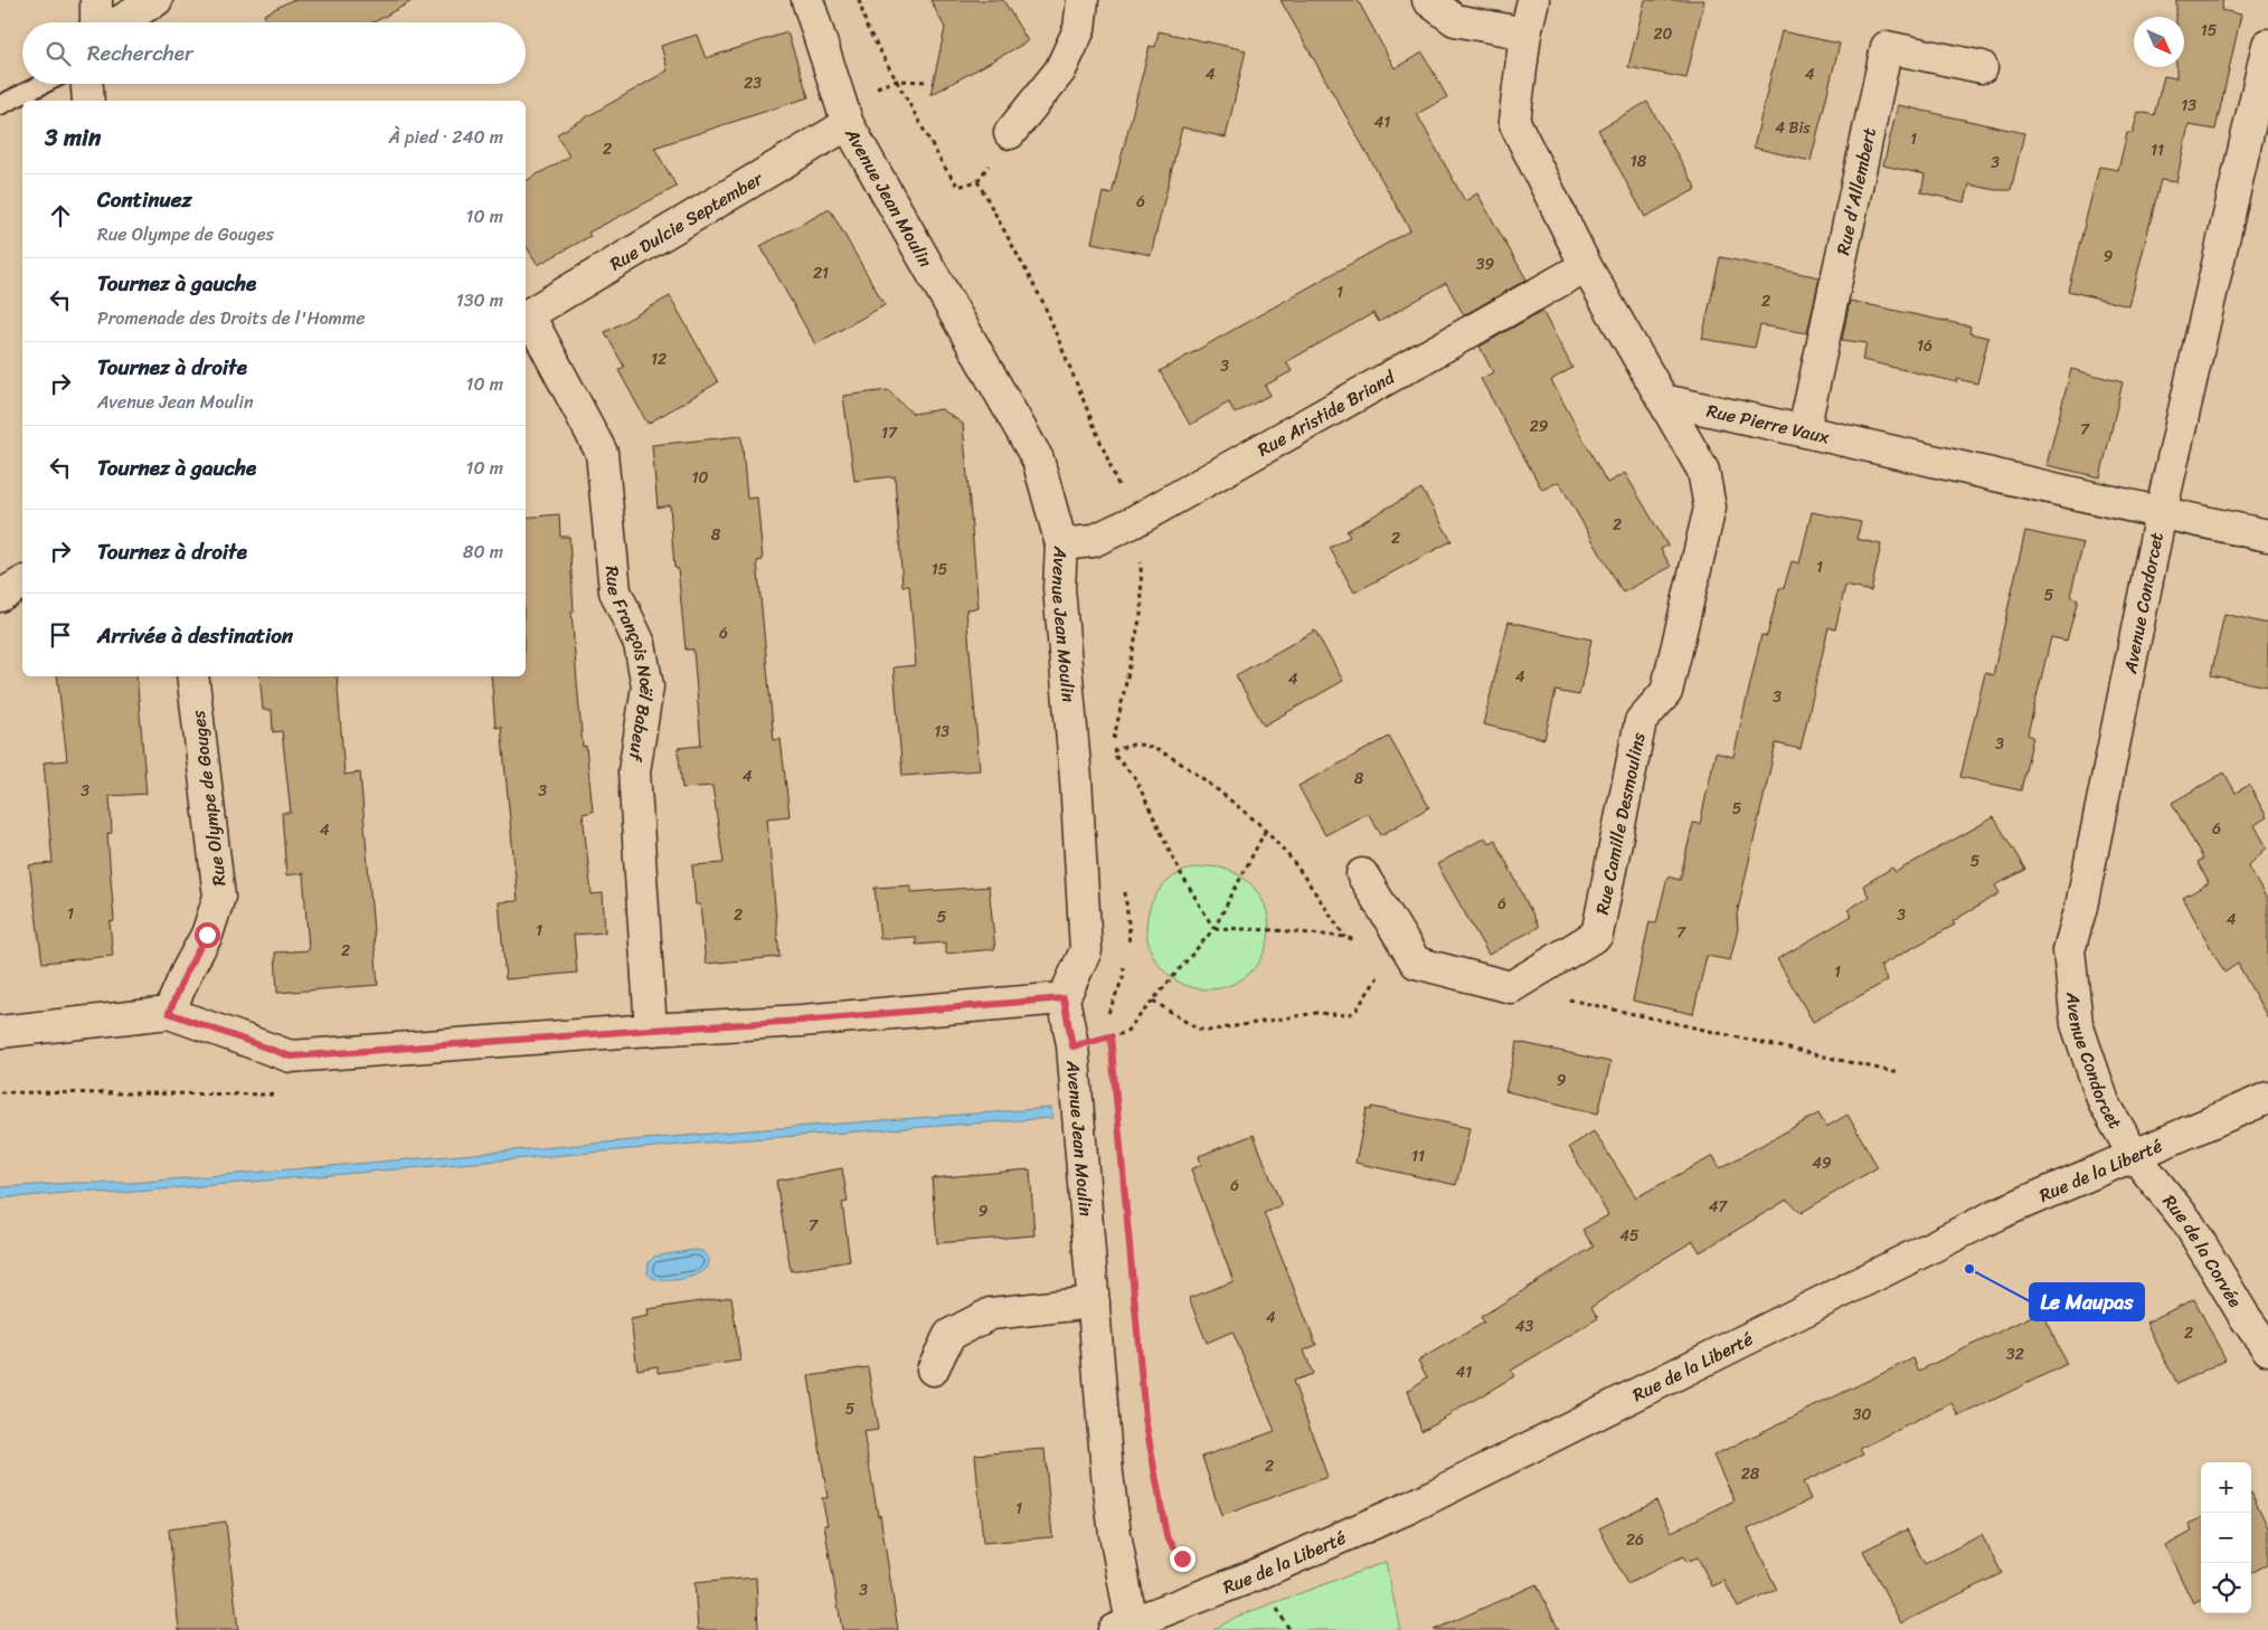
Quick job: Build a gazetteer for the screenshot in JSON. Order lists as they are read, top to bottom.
{
  "streets": {
    "street": [
      "Rue d'Allembert",
      "Avenue Jean Moulin",
      "Rue Dulcie September",
      "Rue Aristide Briand",
      "Rue Pierre Vaux",
      "Avenue Condorcet",
      "Rue François Noël Babeuf",
      "Rue Olympe de Gouges",
      "Rue Camille Desmoulins",
      "Rue de la Liberté",
      "Rue de la Corvée"
    ]
  },
  "crossings": [
    ["Rue d'Allembert", "Rue Pierre Vaux"],
    ["Avenue Jean Moulin", "Rue Dulcie September"],
    ["Avenue Jean Moulin", "Rue Aristide Briand"],
    ["Avenue Jean Moulin", "Rue de la Liberté"],
    ["Rue Dulcie September", "Rue François Noël Babeuf"],
    ["Rue Pierre Vaux", "Avenue Condorcet"],
    ["Rue Pierre Vaux", "Rue Camille Desmoulins"],
    ["Avenue Condorcet", "Rue de la Liberté"],
    ["Avenue Condorcet", "Rue de la Corvée"],
    ["Rue de la Liberté", "Rue de la Corvée"]
  ],
  "places": ["Le Maupas"],
  "house_numbers": [
    "15",
    "20",
    "4",
    "4",
    "23",
    "13",
    "41",
    "4 Bis",
    "1",
    "2",
    "11",
    "18",
    "3",
    "6",
    "9",
    "39",
    "21",
    "1",
    "2",
    "16",
    "12",
    "3",
    "29",
    "7",
    "17",
    "10",
    "2",
    "8",
    "2",
    "1",
    "15",
    "5",
    "6",
    "4",
    "4",
    "3",
    "13",
    "3",
    "4",
    "8",
    "3",
    "3",
    "5",
    "6",
    "4",
    "5",
    "6",
    "1",
    "2",
    "3",
    "5",
    "4",
    "1",
    "7",
    "2",
    "1",
    "9",
    "11",
    "49",
    "6",
    "47",
    "9",
    "7",
    "45",
    "4",
    "43",
    "2",
    "32",
    "41",
    "5",
    "30",
    "2",
    "28",
    "1",
    "26",
    "3"
  ],
  "north": "bottom right",
  "page": {
    "search": "Rechercher",
    "heading": ["3 min", "À pied · 240 m"],
    "list": [
      ["Continuez", "Rue Olympe de Gouges", "10 m"],
      ["Tournez à gauche", "Promenade des Droits de l'Homme", "130 m"],
      ["Tournez à droite", "Avenue Jean Moulin", "10 m"],
      ["Tournez à gauche", "10 m"],
      ["Tournez à droite", "80 m"],
      "Arrivée à destination"
    ],
    "map_buttons": ["+", "−"]
  }
}
